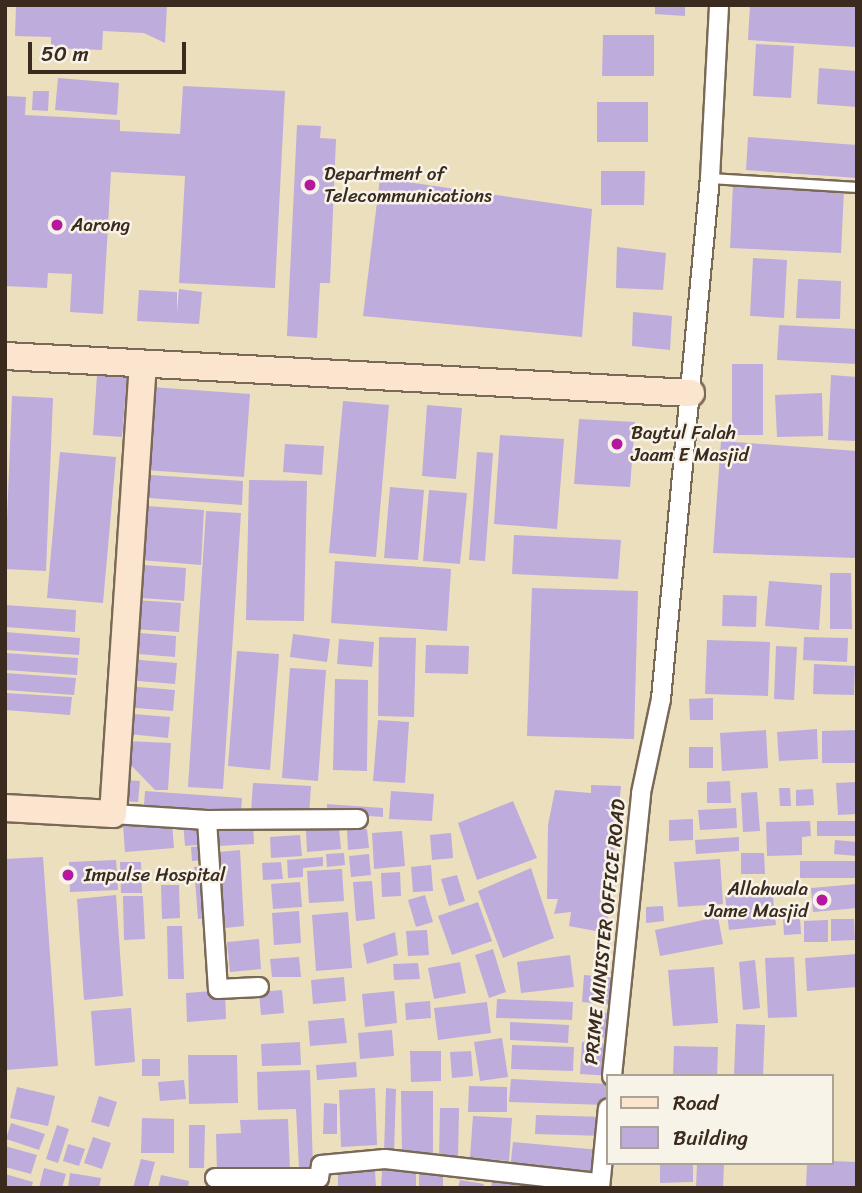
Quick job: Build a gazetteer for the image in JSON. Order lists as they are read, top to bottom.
{
  "streets": {
    "street": ["PRIME MINISTER OFFICE ROAD"]
  },
  "places": [
    "Department of Telecommunications",
    "Aarong",
    "Baytul Falah Jaam E Masjid",
    "Impulse Hospital",
    "Allahwala Jame Masjid"
  ],
  "legend": ["Road", "Building"],
  "scale_bar": "50 m"
}
